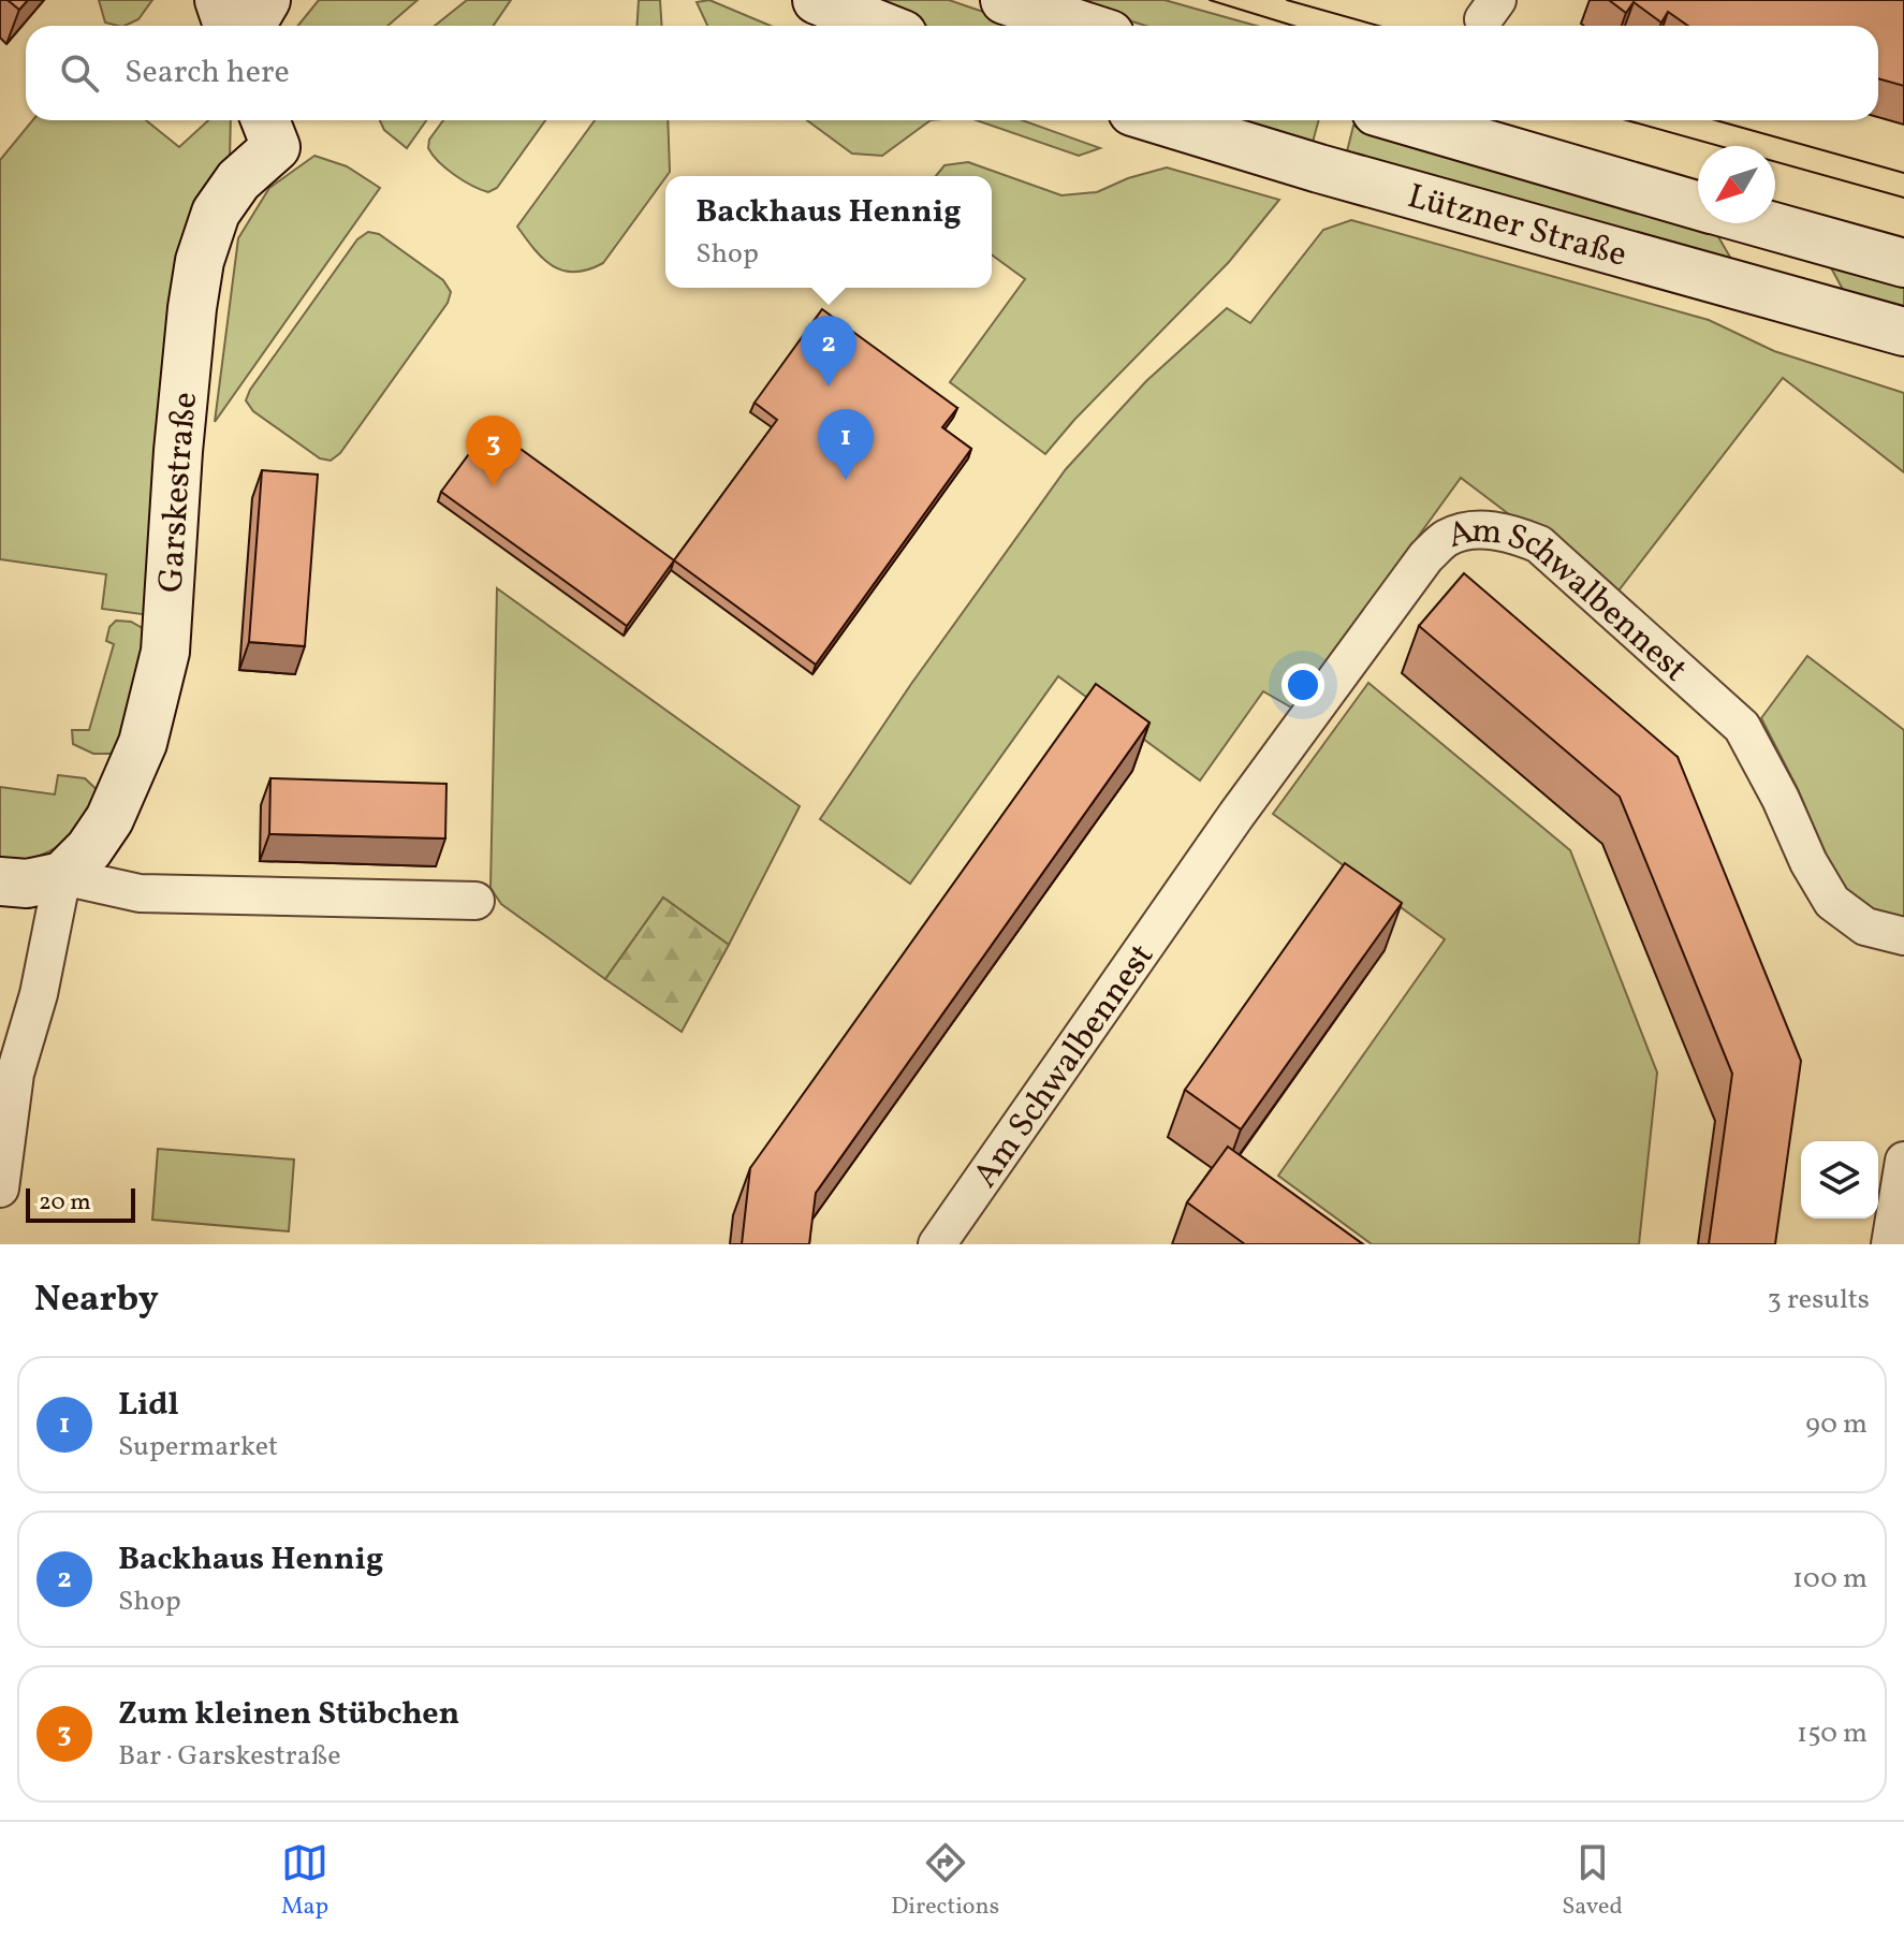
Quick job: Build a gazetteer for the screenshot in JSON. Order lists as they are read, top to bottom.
{
  "streets": {
    "main road": ["Lützner Straße", "Garskestraße"],
    "street": ["Am Schwalbennest"]
  },
  "scale_bar": "20 m",
  "north": "bottom left",
  "page": {
    "search": "Search here",
    "popup": ["Backhaus Hennig", "Shop"],
    "pins": ["2", "1", "3"],
    "scale": "20 m",
    "heading": ["Nearby", "3 results"],
    "list": [
      {
        "mark": "1",
        "name": "Lidl",
        "note": "Supermarket",
        "value": "90 m"
      },
      {
        "mark": "2",
        "name": "Backhaus Hennig",
        "note": "Shop",
        "value": "100 m"
      },
      {
        "mark": "3",
        "name": "Zum kleinen Stübchen",
        "note": "Bar · Garskestraße",
        "value": "150 m"
      }
    ],
    "nav": ["Map", "Directions", "Saved"]
  }
}
